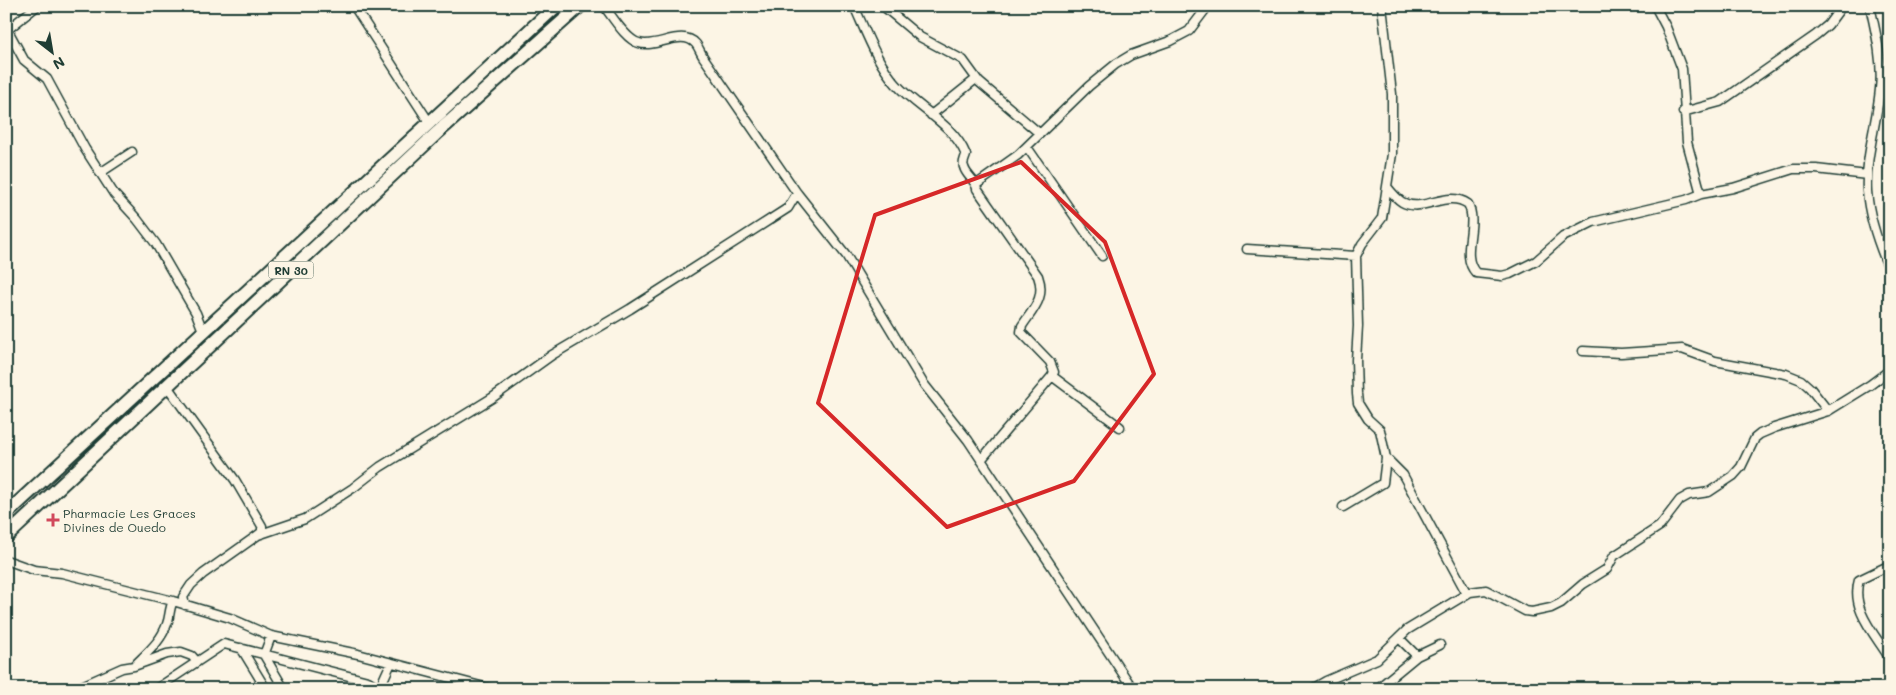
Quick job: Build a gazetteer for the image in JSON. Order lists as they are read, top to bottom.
{
  "streets": {
    "main road": ["RN 30"]
  },
  "places": {
    "health": ["Pharmacie Les Graces Divines de Ouedo"]
  },
  "north": "bottom right"
}
